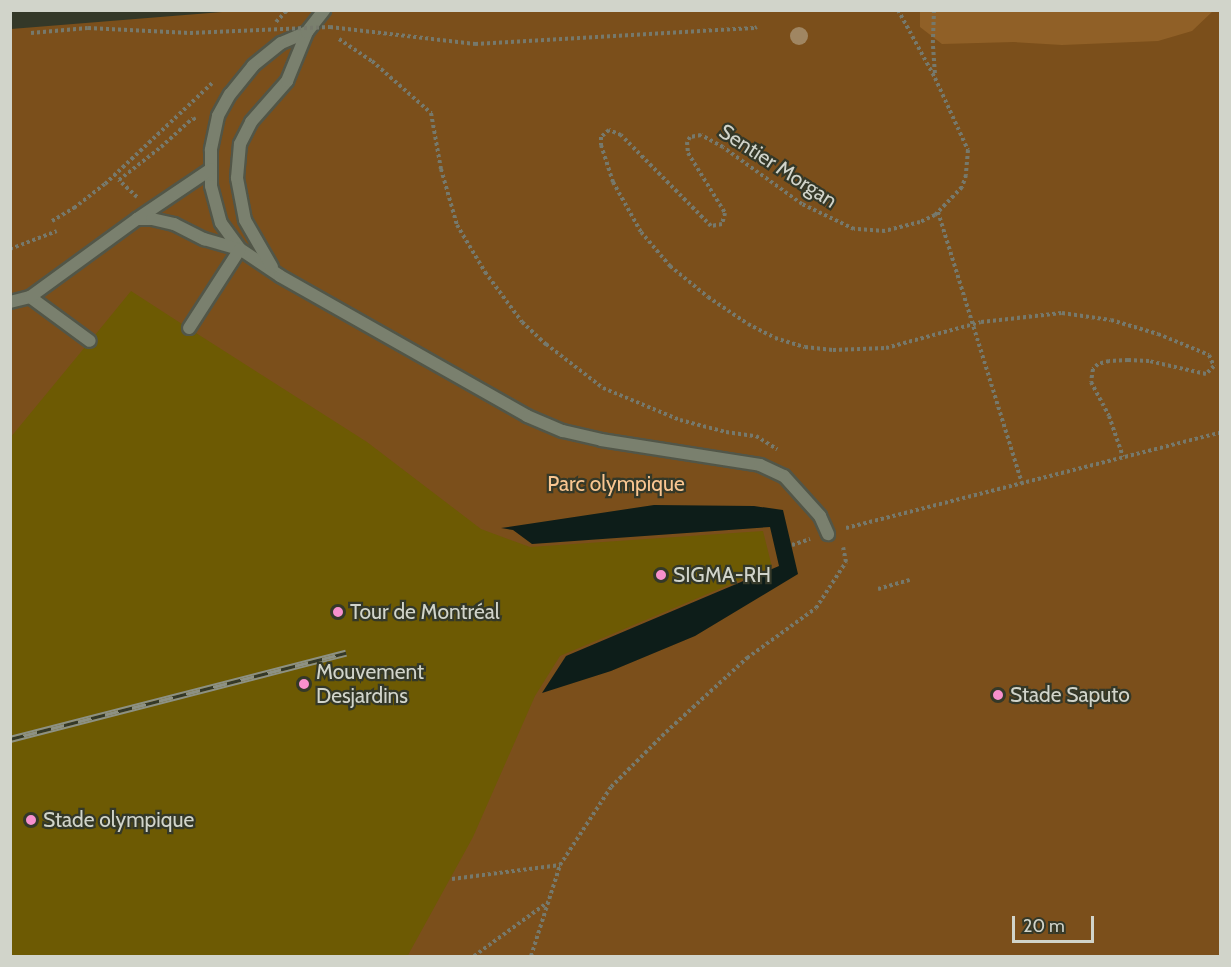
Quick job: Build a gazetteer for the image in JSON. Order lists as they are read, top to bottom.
{
  "streets": {
    "path": ["Sentier Morgan"]
  },
  "parks": ["Parc olympique"],
  "places": [
    "SIGMA-RH",
    "Tour de Montréal",
    "Mouvement Desjardins",
    "Stade Saputo",
    "Stade olympique"
  ],
  "scale_bar": "20 m"
}
